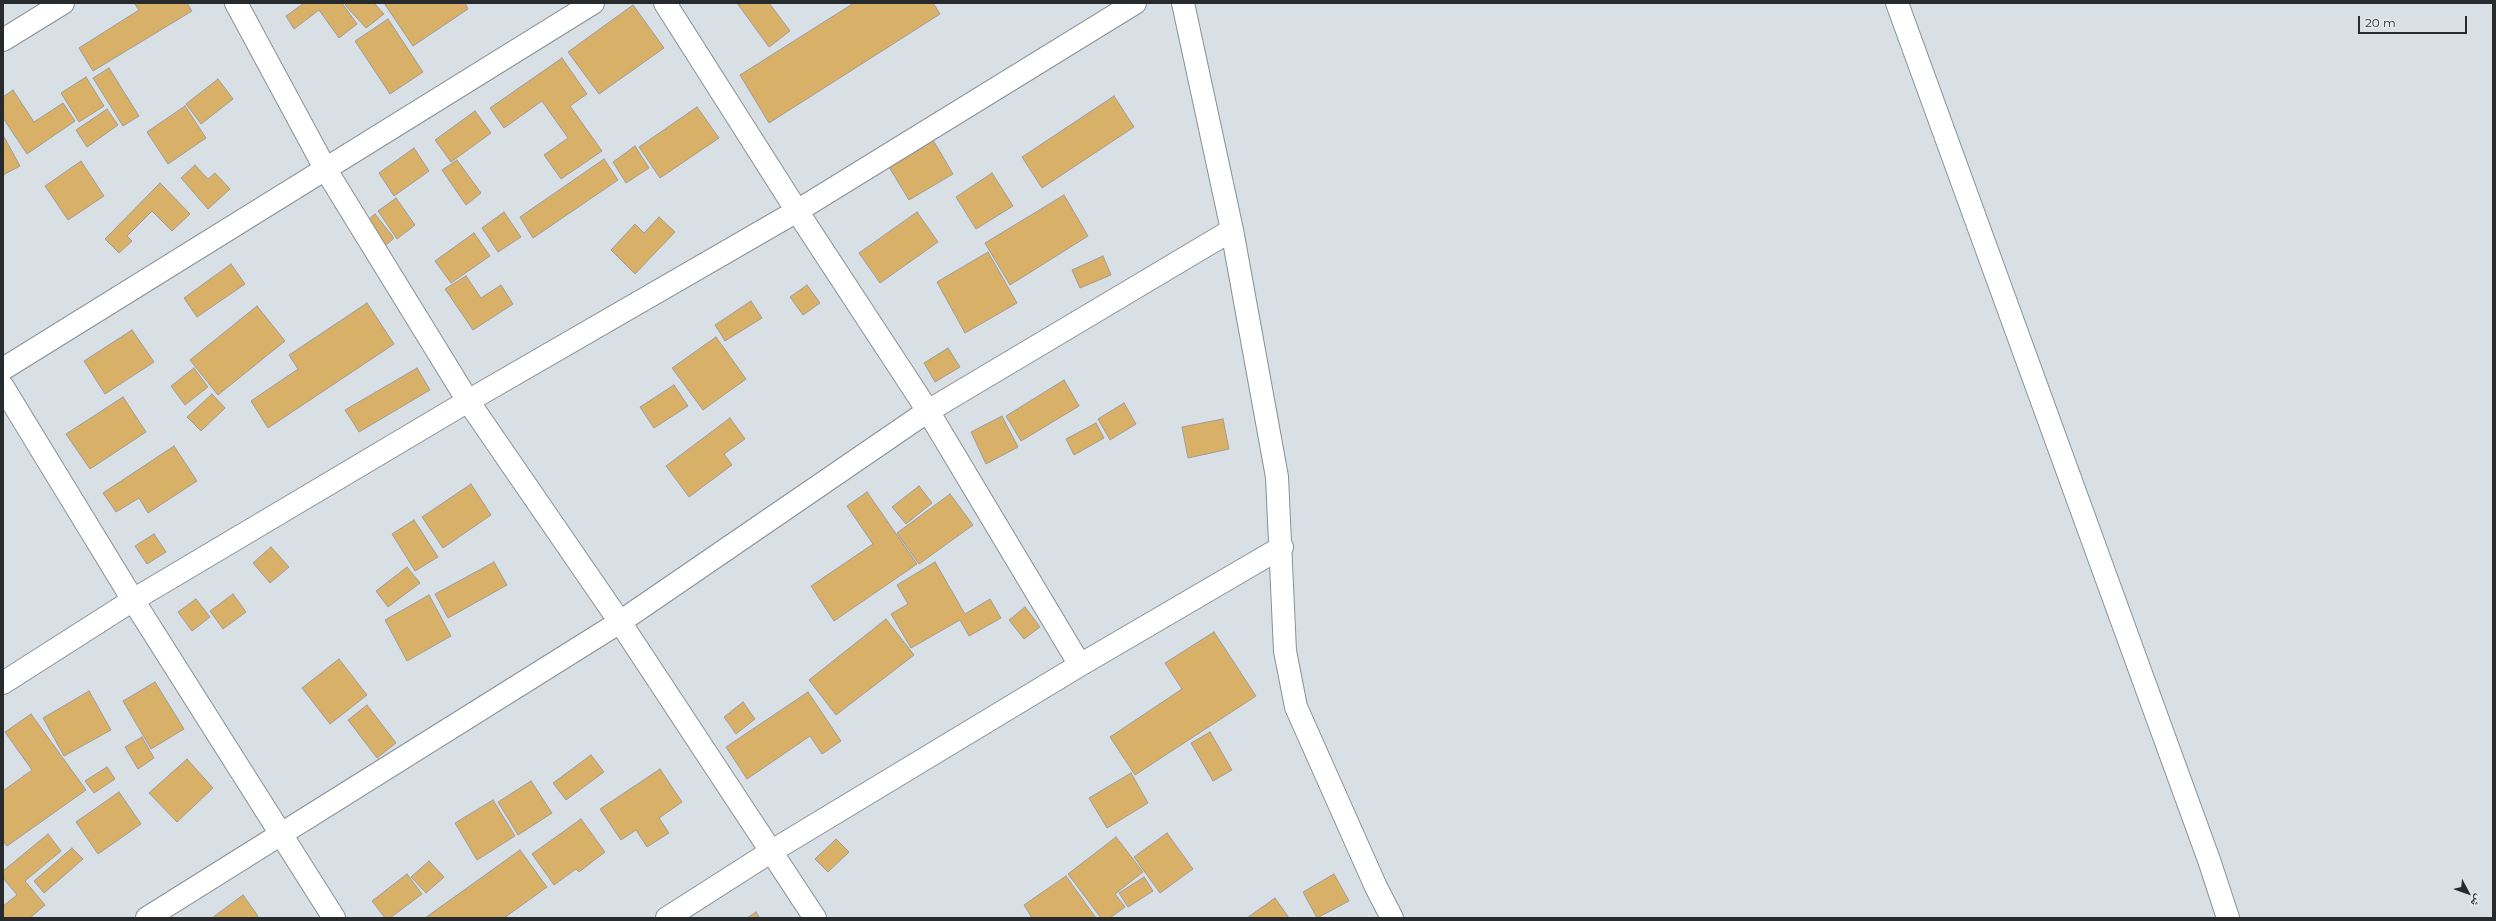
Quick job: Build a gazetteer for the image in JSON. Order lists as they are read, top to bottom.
{
  "scale_bar": "20 m",
  "north": "bottom right"
}
